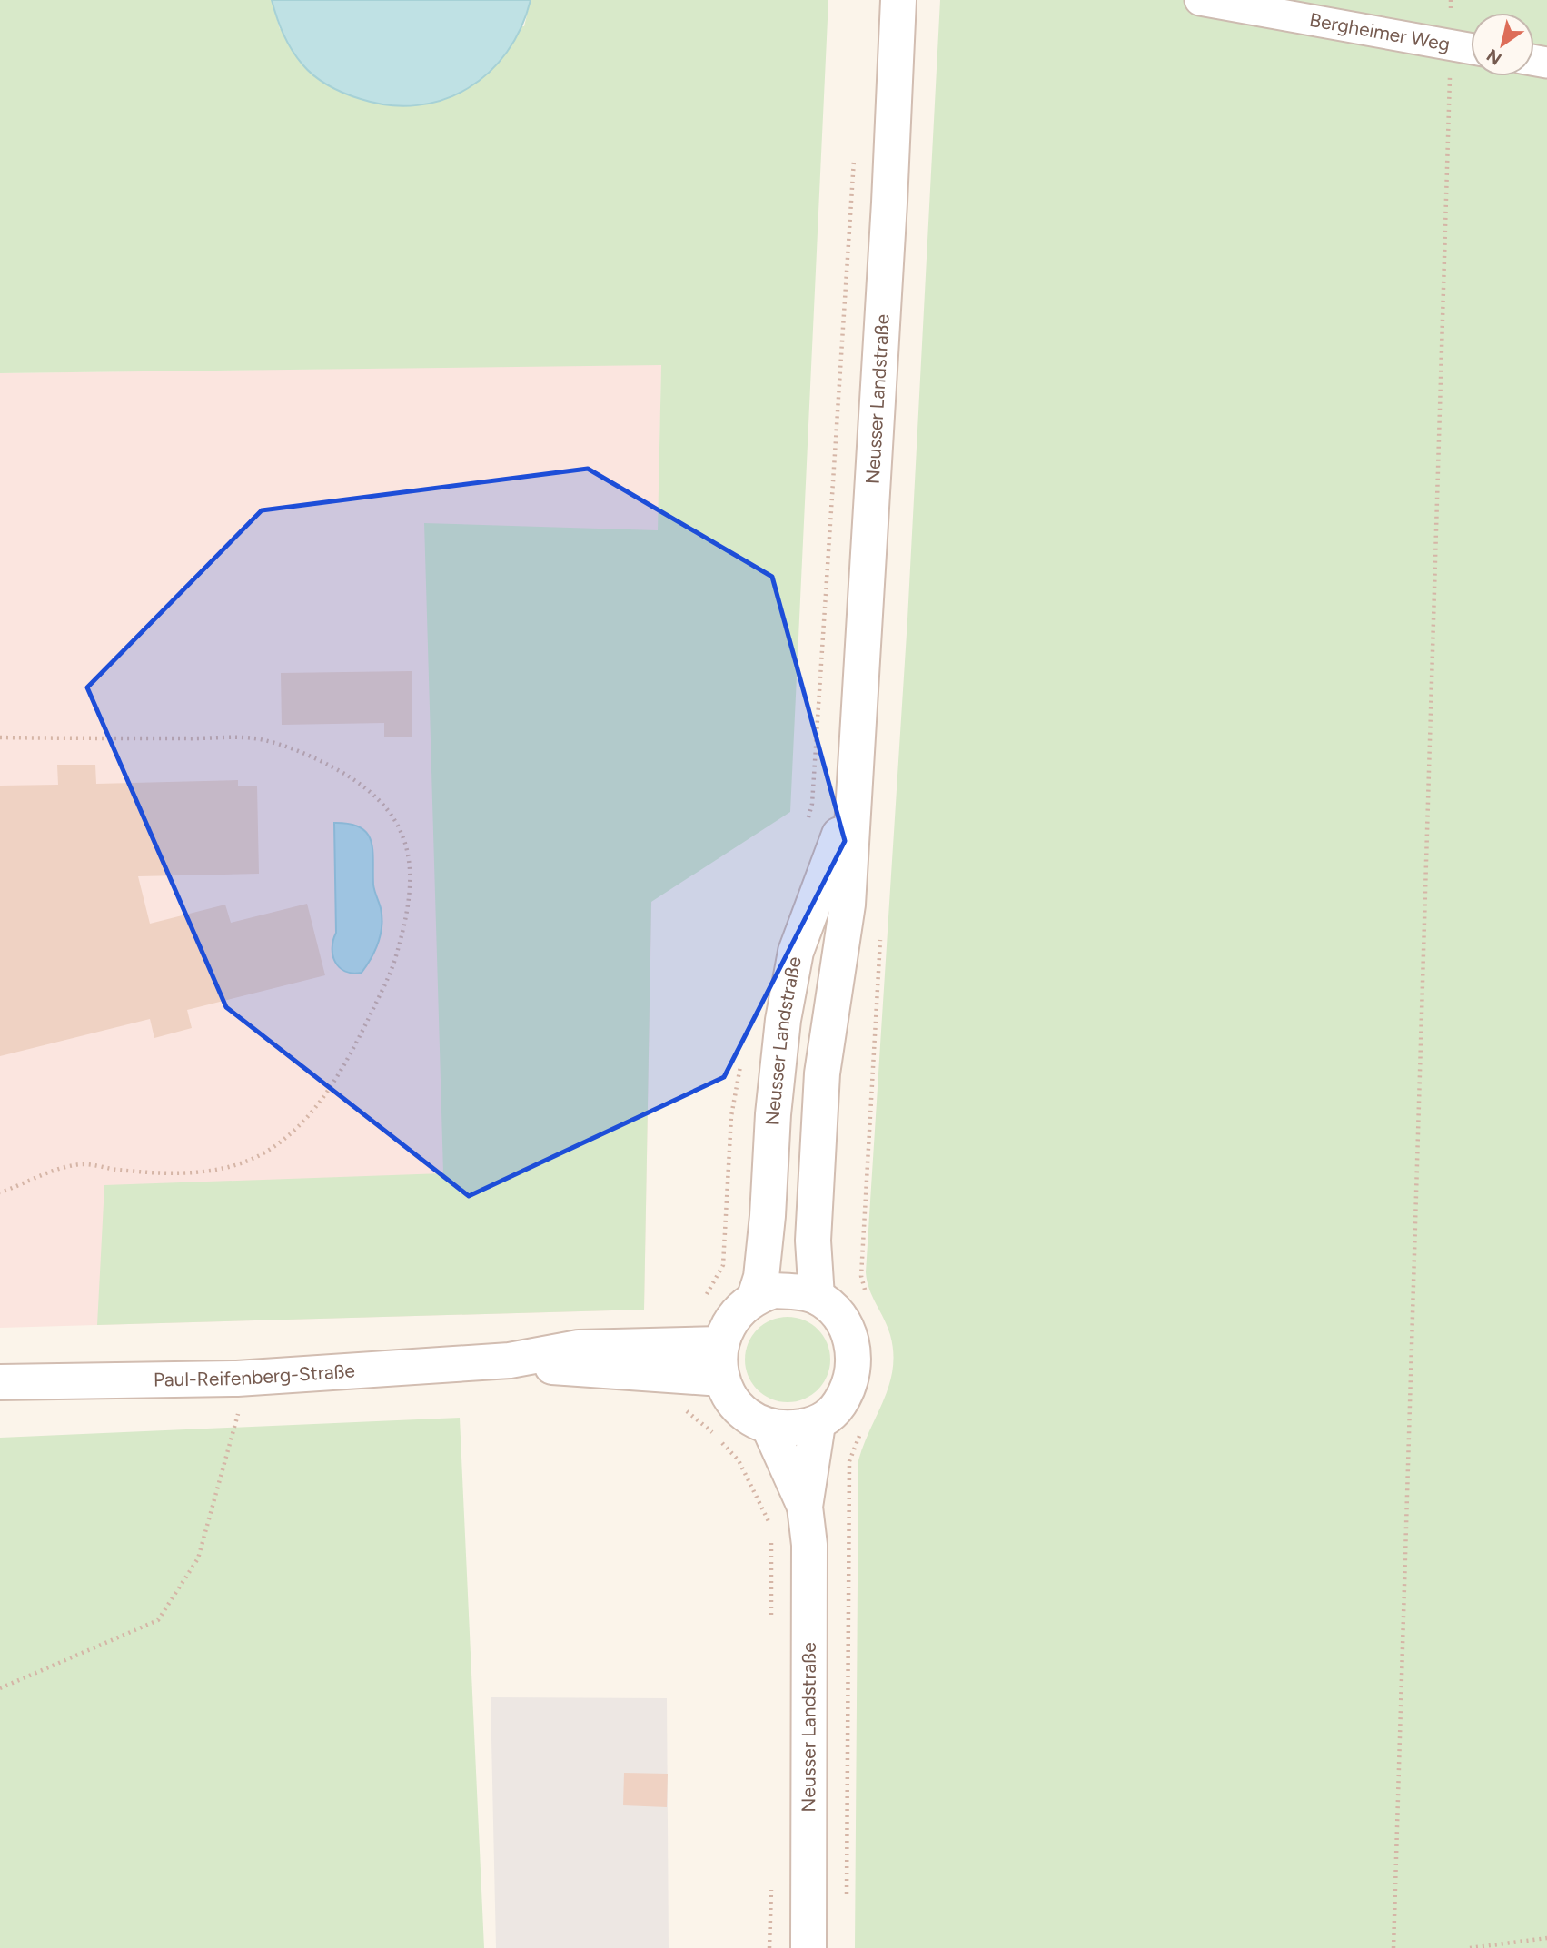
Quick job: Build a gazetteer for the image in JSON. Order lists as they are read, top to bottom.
{
  "streets": {
    "main road": ["Neusser Landstraße", "Paul-Reifenberg-Straße"],
    "street": ["Bergheimer Weg"]
  },
  "crossings": [
    ["Neusser Landstraße", "Paul-Reifenberg-Straße"]
  ],
  "north": "bottom left"
}
